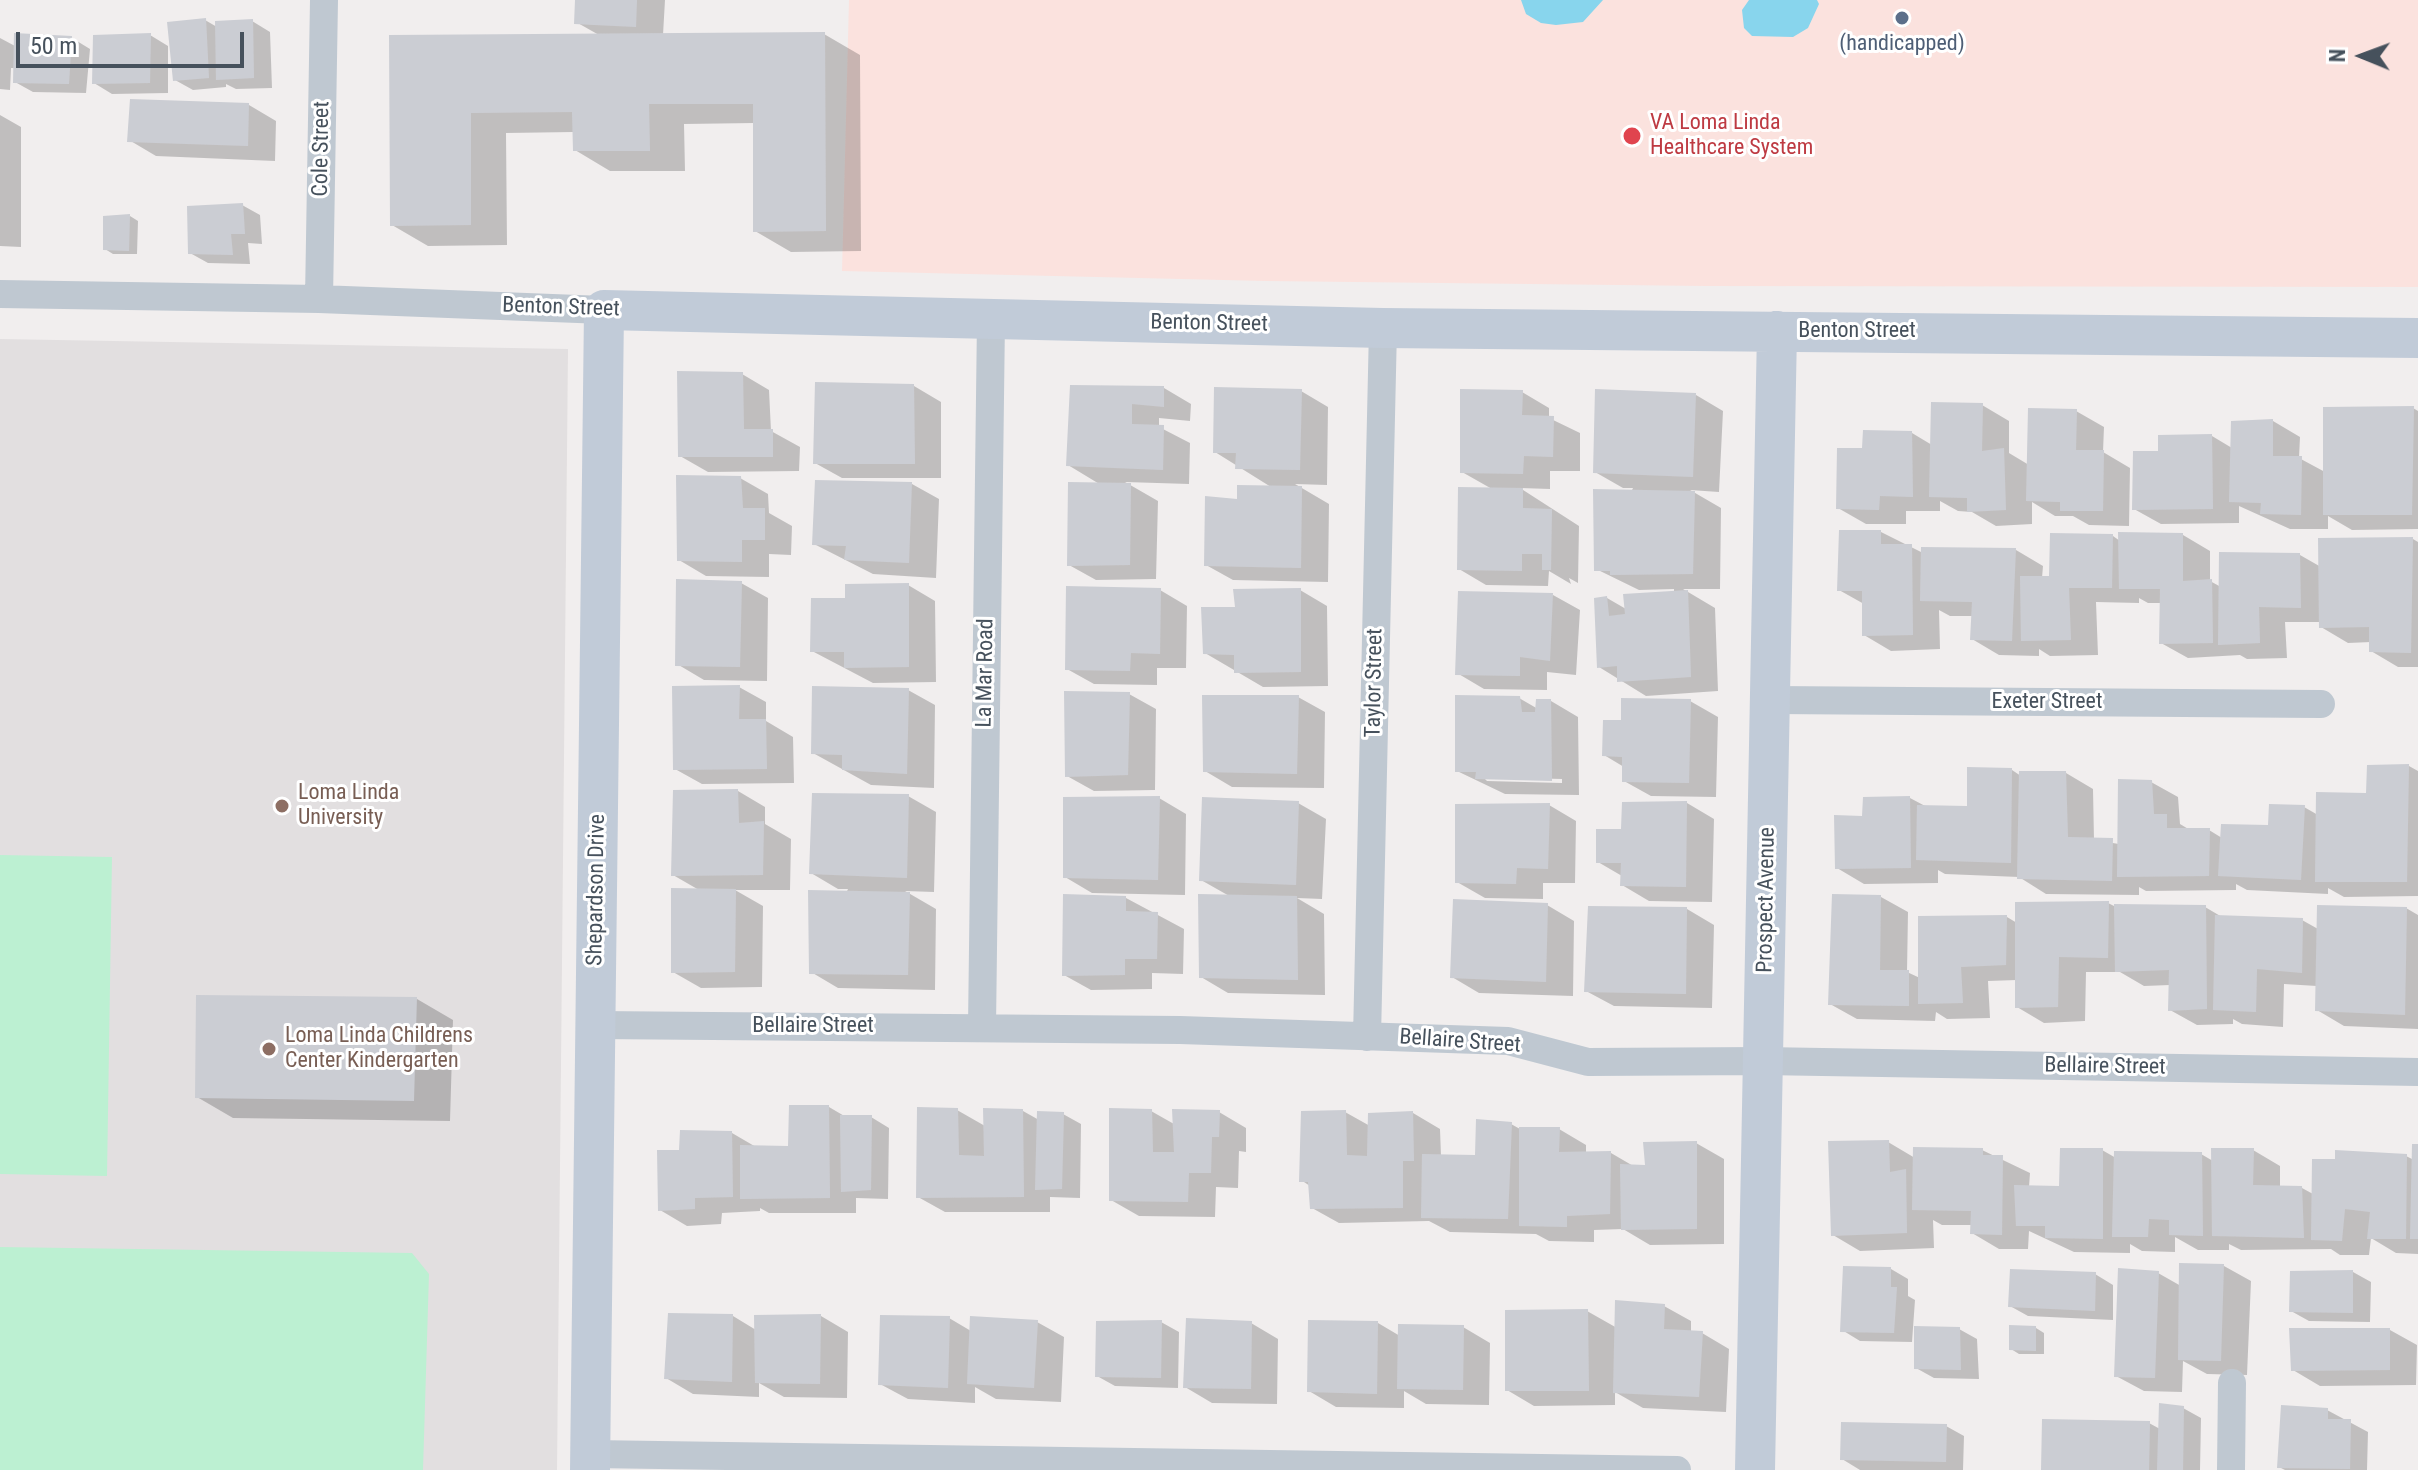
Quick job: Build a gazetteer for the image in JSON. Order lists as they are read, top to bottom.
{
  "streets": {
    "street": [
      "Cole Street",
      "Benton Street",
      "La Mar Road",
      "Taylor Street",
      "Exeter Street",
      "Shepardson Drive",
      "Prospect Avenue",
      "Bellaire Street"
    ]
  },
  "crossings": [
    ["Cole Street", "Benton Street"],
    ["Benton Street", "La Mar Road"],
    ["Benton Street", "Taylor Street"],
    ["Benton Street", "Shepardson Drive"],
    ["Benton Street", "Prospect Avenue"],
    ["La Mar Road", "Bellaire Street"],
    ["Taylor Street", "Bellaire Street"],
    ["Exeter Street", "Prospect Avenue"],
    ["Shepardson Drive", "Bellaire Street"],
    ["Prospect Avenue", "Bellaire Street"]
  ],
  "places": [
    "(handicapped)",
    "VA Loma Linda Healthcare System",
    "Loma Linda University",
    "Loma Linda Childrens Center Kindergarten"
  ],
  "scale_bar": "50 m",
  "north": "left"
}
